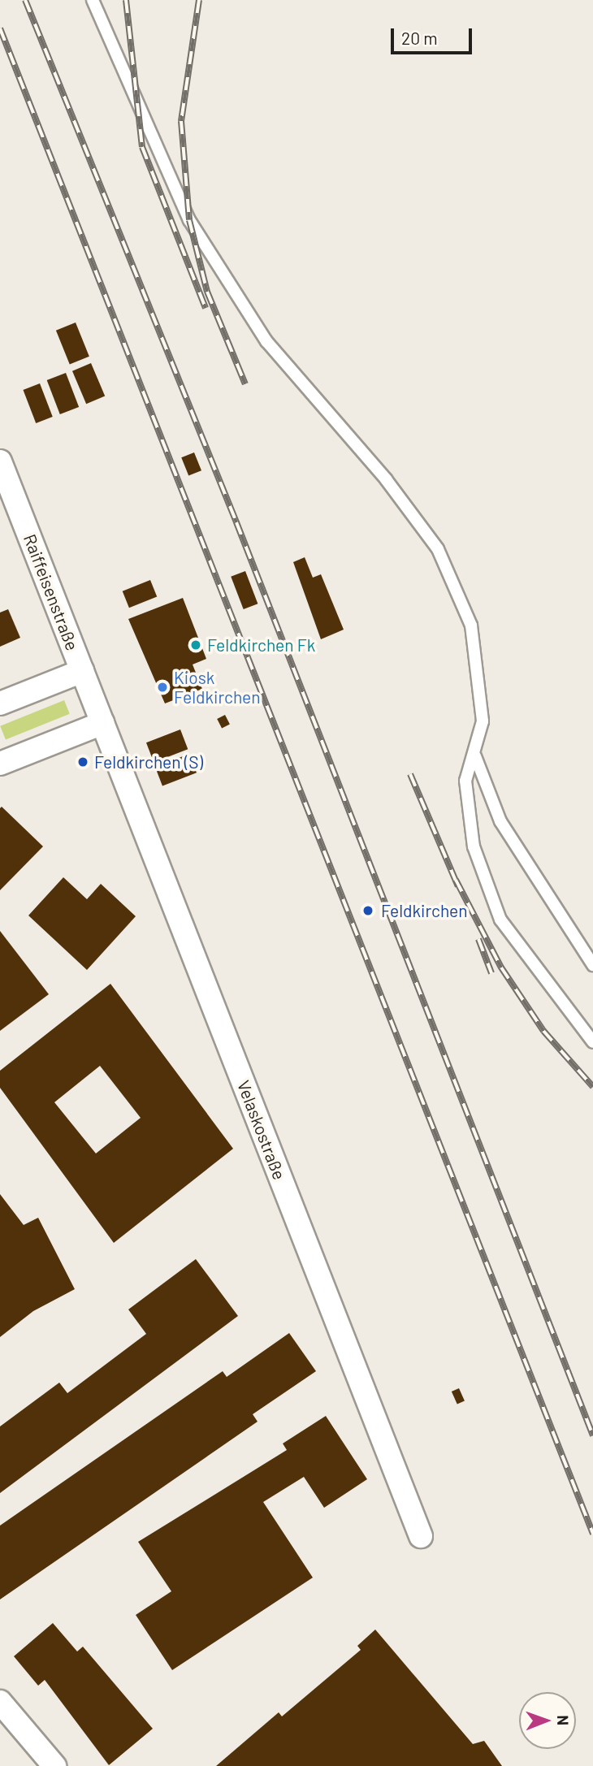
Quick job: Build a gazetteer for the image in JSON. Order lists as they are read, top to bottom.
{
  "streets": {
    "street": ["Raiffeisenstraße", "Velaskostraße"]
  },
  "crossings": [
    ["Raiffeisenstraße", "Velaskostraße"]
  ],
  "places": [
    "Feldkirchen Fk",
    "Kiosk Feldkirchen",
    "Feldkirchen (S)",
    "Feldkirchen"
  ],
  "scale_bar": "20 m",
  "north": "right"
}
